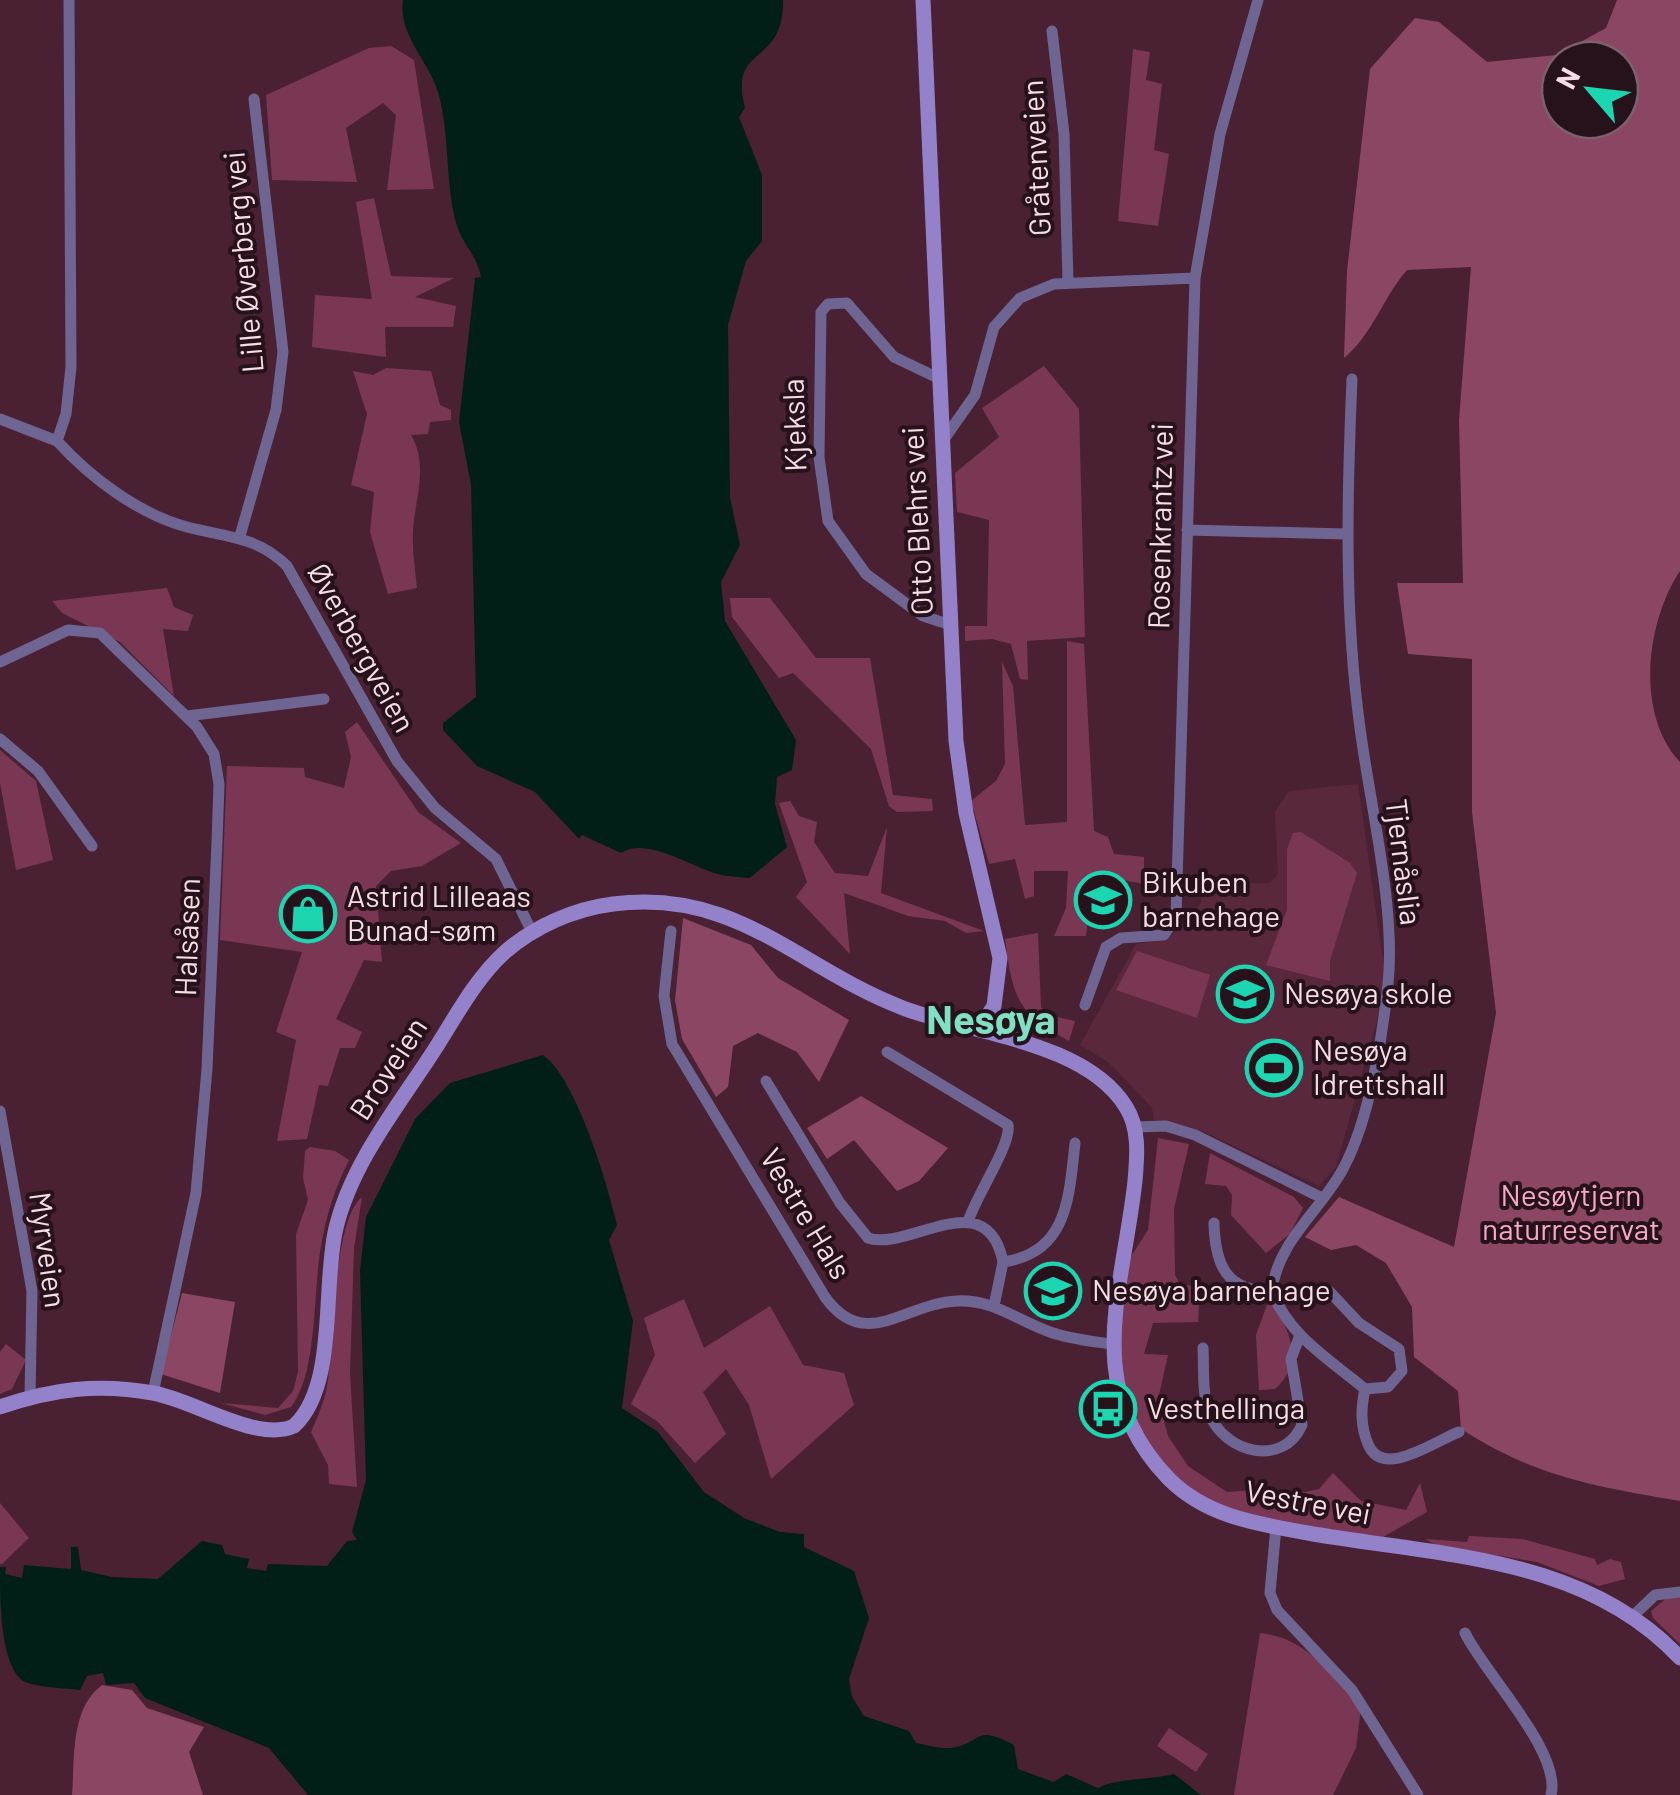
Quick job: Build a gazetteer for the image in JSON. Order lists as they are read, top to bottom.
{
  "streets": {
    "street": [
      "Gråtenveien",
      "Lille Øverberg vei",
      "Kjeksla",
      "Otto Blehrs vei",
      "Rosenkrantz vei",
      "Øverbergveien",
      "Tjernåslia",
      "Halsåsen",
      "Broveien",
      "Vestre Hals",
      "Myrveien",
      "Vestre vei"
    ]
  },
  "crossings": [
    ["Lille Øverberg vei", "Øverbergveien"],
    ["Kjeksla", "Otto Blehrs vei"],
    ["Otto Blehrs vei", "Broveien"],
    ["Øverbergveien", "Broveien"],
    ["Halsåsen", "Broveien"],
    ["Broveien", "Myrveien"],
    ["Vestre Hals", "Vestre vei"]
  ],
  "districts": ["Nesøya"],
  "parks": ["Nesøytjern naturreservat"],
  "places": {
    "school or university": ["Bikuben barnehage", "Nesøya skole", "Nesøya barnehage"],
    "shop": ["Astrid Lilleaas Bunad-søm"],
    "sports": ["Nesøya Idrettshall"],
    "bus stop": ["Vesthellinga"]
  },
  "north": "top left"
}
